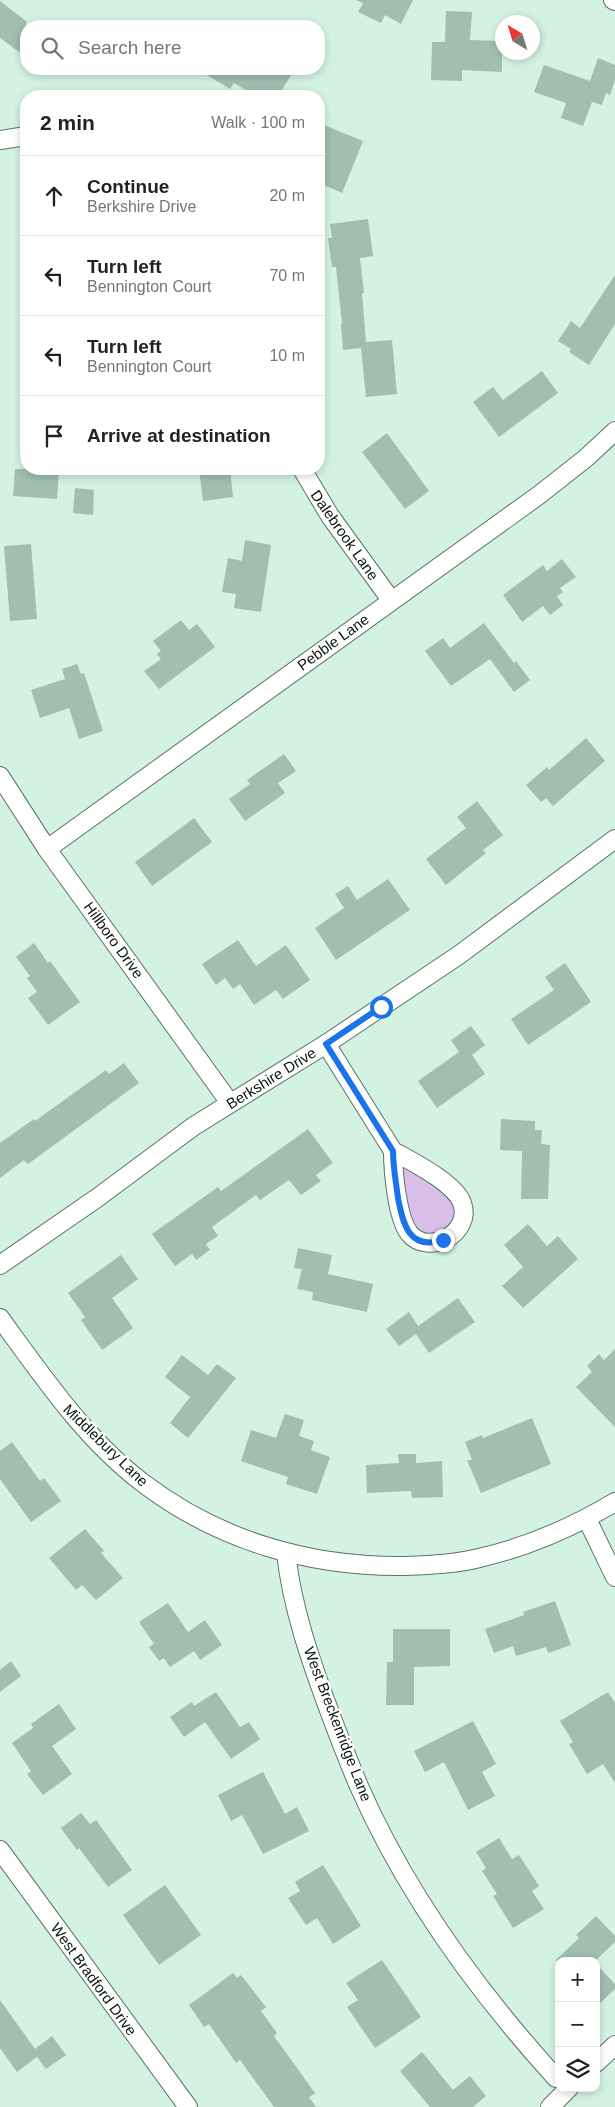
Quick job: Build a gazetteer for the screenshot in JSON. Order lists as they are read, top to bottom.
{
  "streets": {
    "street": [
      "Dalebrook Lane",
      "Pebble Lane",
      "Hillboro Drive",
      "Berkshire Drive",
      "Middlebury Lane",
      "West Breckenridge Lane",
      "West Bradford Drive"
    ]
  },
  "crossings": [
    ["Dalebrook Lane", "Pebble Lane"],
    ["Pebble Lane", "Hillboro Drive"],
    ["Hillboro Drive", "Berkshire Drive"],
    ["Middlebury Lane", "West Breckenridge Lane"]
  ],
  "north": "top left",
  "page": {
    "search": "Search here",
    "heading": ["2 min", "Walk · 100 m"],
    "list": [
      ["Continue", "Berkshire Drive", "20 m"],
      ["Turn left", "Bennington Court", "70 m"],
      ["Turn left", "Bennington Court", "10 m"],
      "Arrive at destination"
    ],
    "map_buttons": ["+", "−"]
  }
}
